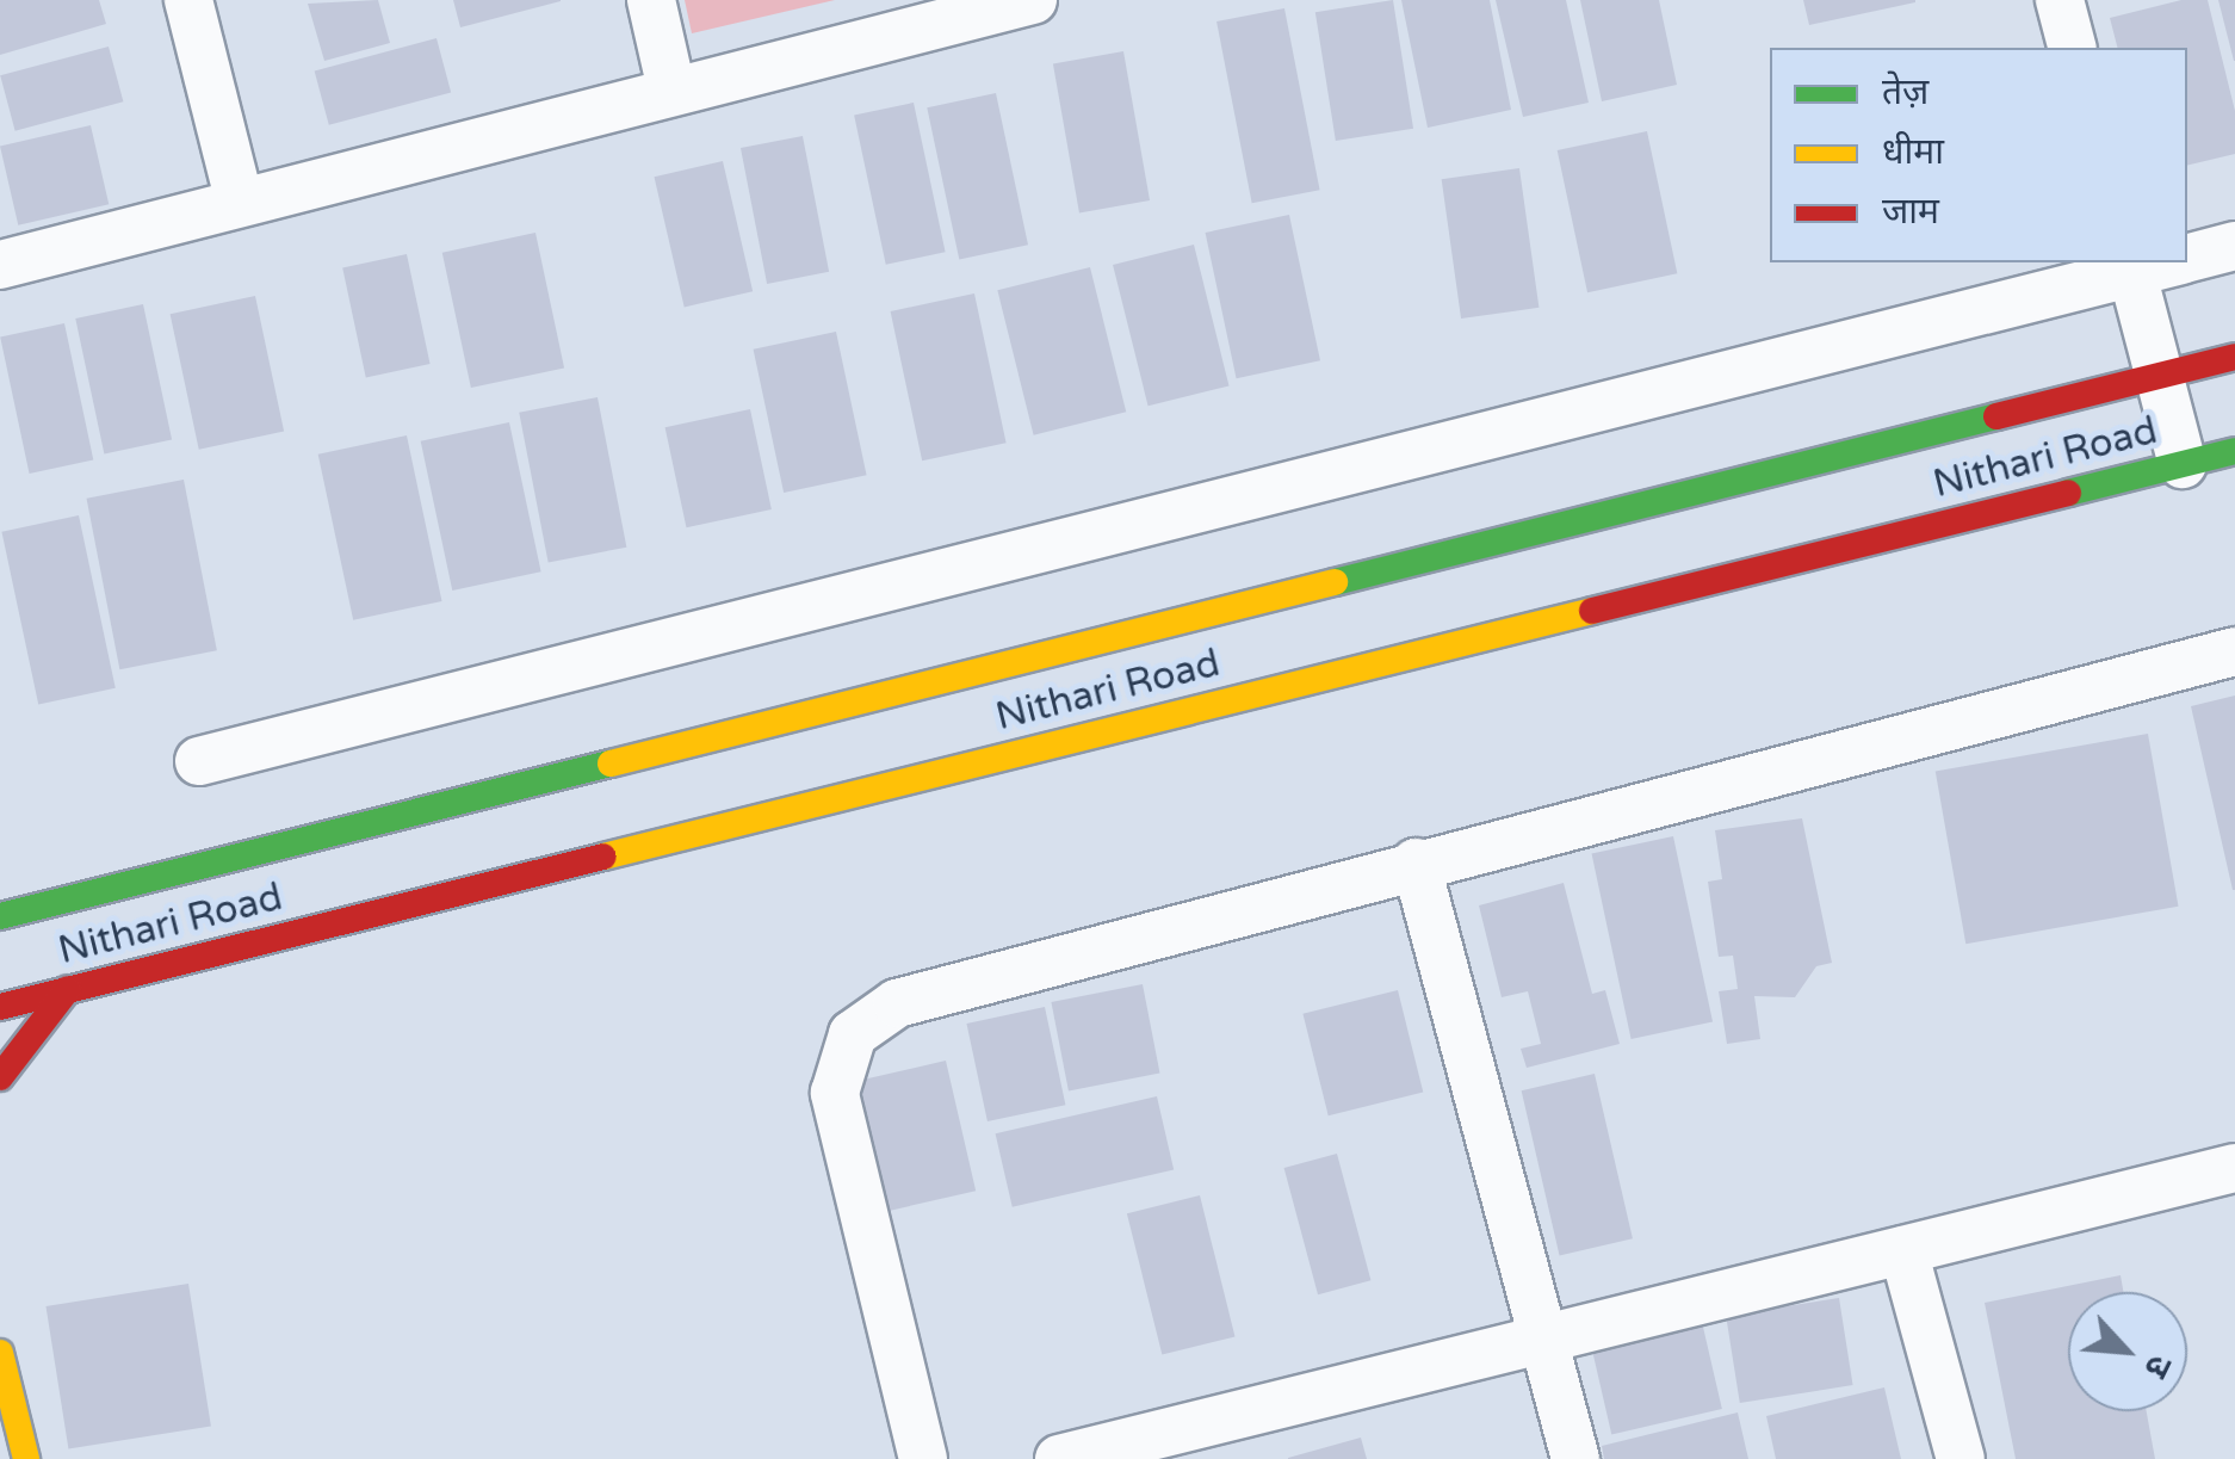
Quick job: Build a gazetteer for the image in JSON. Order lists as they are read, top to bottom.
{
  "streets": {
    "street": ["Nithari Road"]
  },
  "legend": ["तेज़", "धीमा", "जाम"],
  "north": "bottom right"
}
